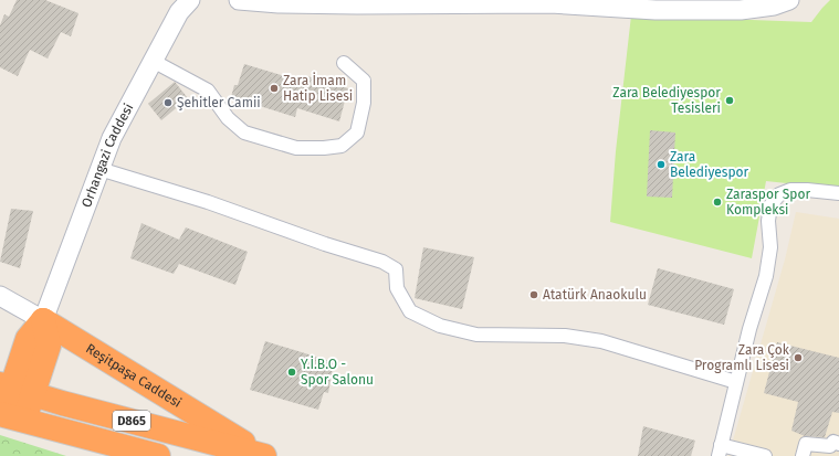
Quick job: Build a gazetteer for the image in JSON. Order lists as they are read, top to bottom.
{
  "streets": {
    "highway": ["Reşitpaşa Caddesi", "D865"],
    "street": ["Orhangazi Caddesi"]
  },
  "crossings": [
    ["Orhangazi Caddesi", "Reşitpaşa Caddesi"],
    ["Reşitpaşa Caddesi", "D865"]
  ],
  "places": [
    "Zara İmam Hatip Lisesi",
    "Zara Belediyespor Tesisleri",
    "Şehitler Camii",
    "Zara Belediyespor",
    "Zaraspor Spor Kompleksi",
    "Atatürk Anaokulu",
    "Zara Çok Programlı Lisesi",
    "Y.İ.B.O - Spor Salonu"
  ]
}
